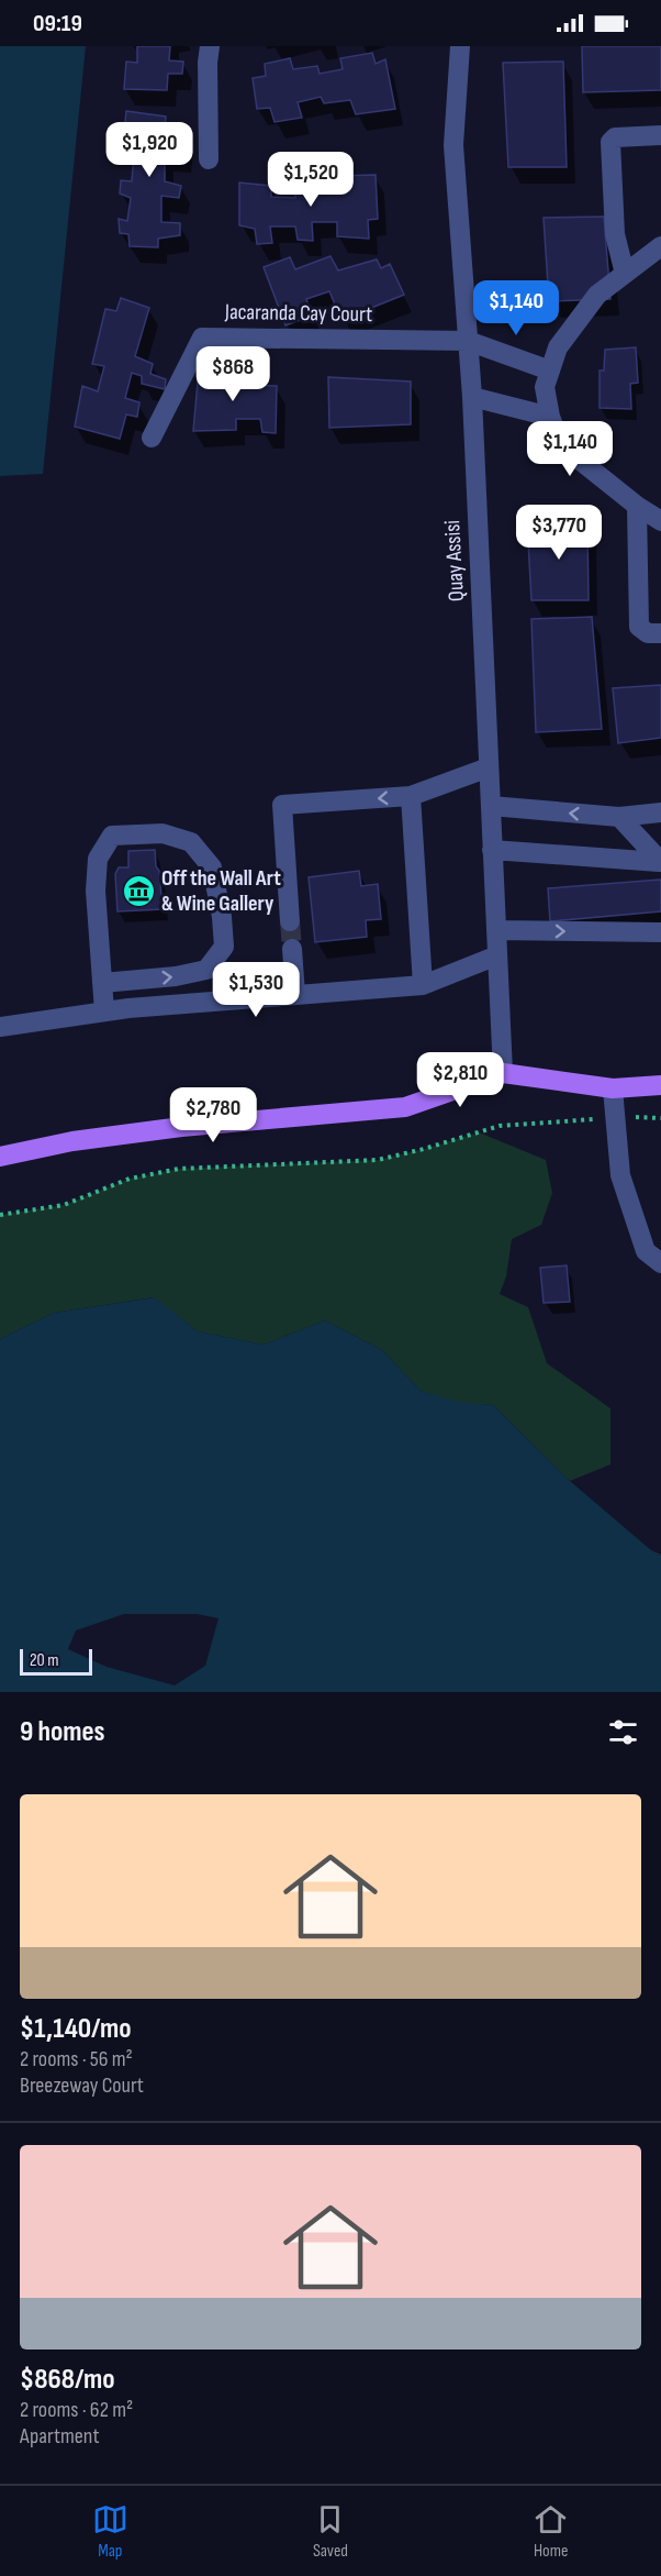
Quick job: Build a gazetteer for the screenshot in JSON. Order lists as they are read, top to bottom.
{
  "streets": {
    "street": ["Jacaranda Cay Court", "Quay Assisi"]
  },
  "crossings": [
    ["Jacaranda Cay Court", "Quay Assisi"]
  ],
  "places": {
    "museum": ["Off the Wall Art & Wine Gallery"]
  },
  "scale_bar": "20 m",
  "page": {
    "status": "09:19",
    "price": [
      "$1,920",
      "$1,520",
      "$1,140",
      "$868",
      "$1,140",
      "$3,770",
      "$1,530",
      "$2,810",
      "$2,780"
    ],
    "scale": "20 m",
    "heading": "9 homes",
    "list": [
      {
        "name": "$1,140/mo",
        "note": "2 rooms · 56 m² · Breezeway Court"
      },
      {
        "name": "$868/mo",
        "note": "2 rooms · 62 m² · Apartment"
      }
    ],
    "tabs": ["Map", "Saved", "Home"]
  }
}
